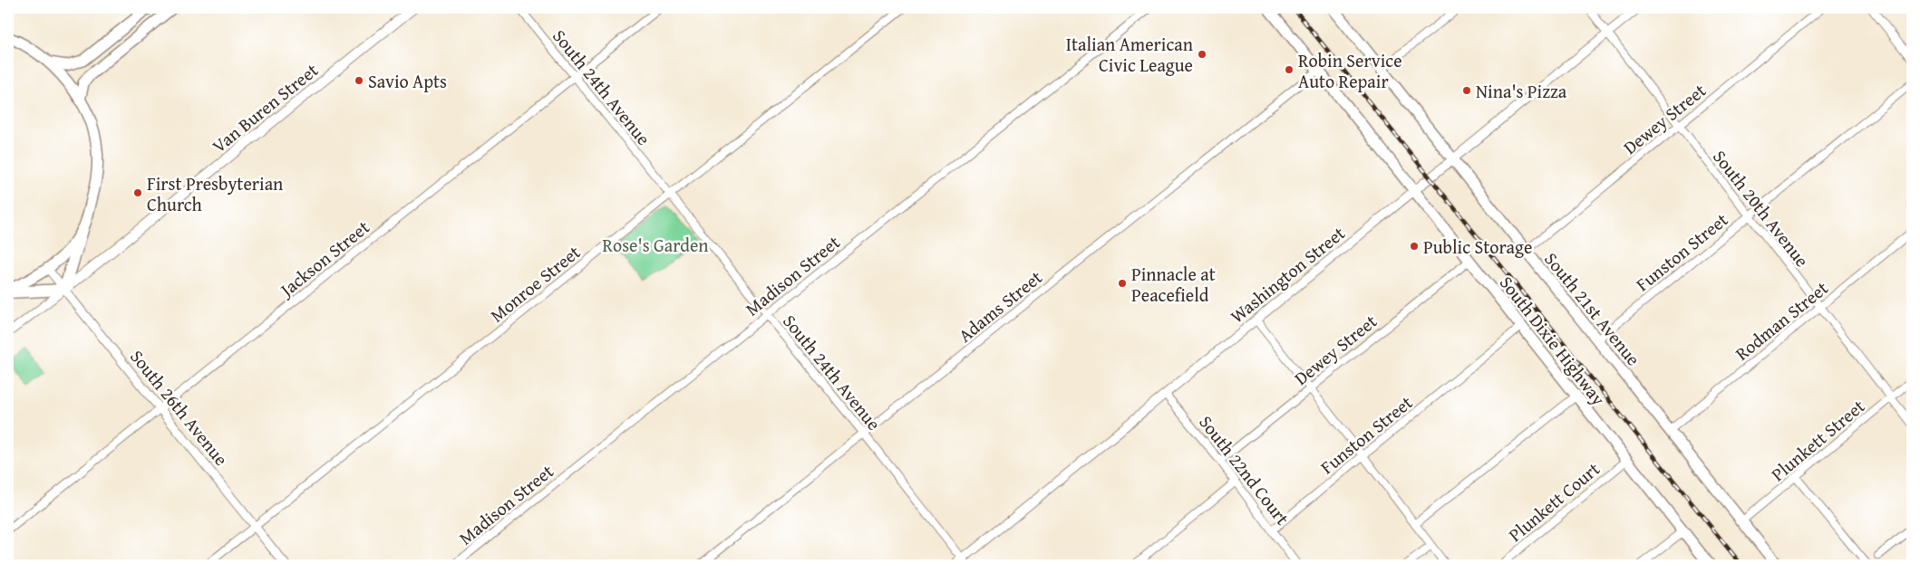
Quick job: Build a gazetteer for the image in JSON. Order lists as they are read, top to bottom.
{
  "streets": {
    "main road": ["Van Buren Street", "South 21st Avenue", "South Dixie Highway"],
    "street": [
      "South 24th Avenue",
      "Dewey Street",
      "South 20th Avenue",
      "Funston Street",
      "Jackson Street",
      "Washington Street",
      "Madison Street",
      "Monroe Street",
      "Adams Street",
      "Rodman Street",
      "South 26th Avenue",
      "Plunkett Street",
      "South 22nd Court",
      "Plunkett Court"
    ]
  },
  "crossings": [
    ["South 24th Avenue", "Jackson Street"],
    ["South 24th Avenue", "Washington Street"],
    ["South 24th Avenue", "Madison Street"],
    ["South 24th Avenue", "Monroe Street"],
    ["South 24th Avenue", "Adams Street"],
    ["Van Buren Street", "South 26th Avenue"],
    ["Dewey Street", "South 20th Avenue"],
    ["Dewey Street", "South 21st Avenue"],
    ["Dewey Street", "South Dixie Highway"],
    ["Dewey Street", "South 22nd Court"],
    ["South 20th Avenue", "Funston Street"],
    ["South 20th Avenue", "Washington Street"],
    ["South 20th Avenue", "Rodman Street"],
    ["South 20th Avenue", "Plunkett Street"],
    ["Funston Street", "South 21st Avenue"],
    ["Funston Street", "South Dixie Highway"],
    ["Funston Street", "South 22nd Court"],
    ["Jackson Street", "South 26th Avenue"],
    ["Washington Street", "South 21st Avenue"],
    ["Washington Street", "South Dixie Highway"],
    ["Washington Street", "South 22nd Court"],
    ["Monroe Street", "South 26th Avenue"],
    ["Adams Street", "South Dixie Highway"],
    ["South 21st Avenue", "Rodman Street"],
    ["South 21st Avenue", "Plunkett Street"],
    ["South Dixie Highway", "Plunkett Court"]
  ],
  "parks": ["Rose's Garden"],
  "places": [
    "Italian American Civic League",
    "Robin Service Auto Repair",
    "Savio Apts",
    "Nina's Pizza",
    "First Presbyterian Church",
    "Public Storage",
    "Pinnacle at Peacefield"
  ]
}
